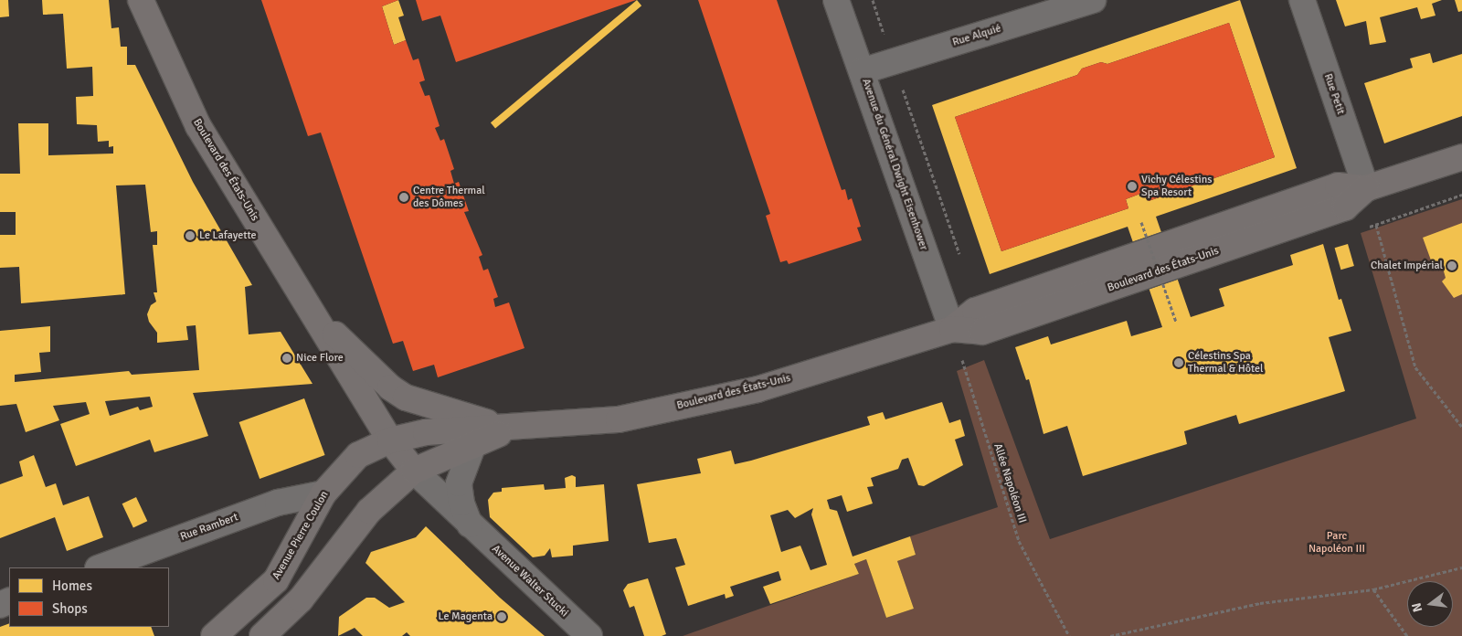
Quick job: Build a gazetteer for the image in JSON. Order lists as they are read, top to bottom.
{
  "streets": {
    "main road": ["Boulevard des États-Unis", "Avenue Pierre Coulon"],
    "street": [
      "Rue Alquié",
      "Rue Petit",
      "Avenue du Général Dwight Eisenhower",
      "Rue Rambert",
      "Avenue Walter Stucki"
    ],
    "path": ["Allée Napoléon III"]
  },
  "crossings": [
    ["Rue Alquié", "Avenue du Général Dwight Eisenhower"],
    ["Rue Petit", "Boulevard des États-Unis"],
    ["Avenue du Général Dwight Eisenhower", "Boulevard des États-Unis"],
    ["Avenue du Général Dwight Eisenhower", "Allée Napoléon III"],
    ["Boulevard des États-Unis", "Allée Napoléon III"],
    ["Boulevard des États-Unis", "Avenue Pierre Coulon"],
    ["Boulevard des États-Unis", "Avenue Walter Stucki"],
    ["Rue Rambert", "Avenue Pierre Coulon"]
  ],
  "parks": ["Parc Napoléon III"],
  "places": [
    "Vichy Célestins Spa Resort",
    "Centre Thermal des Dômes",
    "Le Lafayette",
    "Chalet Impérial",
    "Nice Flore",
    "Célestins Spa Thermal & Hôtel",
    "Le Magenta"
  ],
  "legend": ["Homes", "Shops"],
  "north": "left"
}
